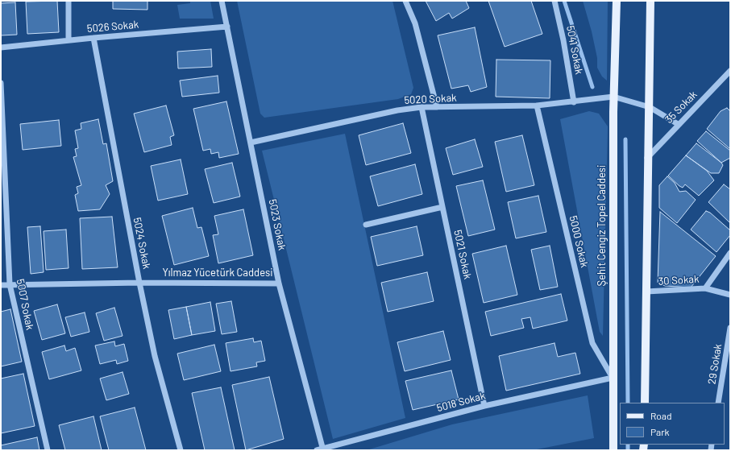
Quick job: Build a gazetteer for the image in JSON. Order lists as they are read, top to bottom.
{
  "streets": {
    "main road": ["Şehit Cengiz Topel Caddesi"],
    "street": [
      "5026 Sokak",
      "5041 Sokak",
      "5020 Sokak",
      "35 Sokak",
      "5023 Sokak",
      "5000 Sokak",
      "5024 Sokak",
      "5021 Sokak",
      "Yılmaz Yücetürk Caddesi",
      "30 Sokak",
      "5007 Sokak",
      "29 Sokak",
      "5018 Sokak"
    ]
  },
  "crossings": [
    ["5026 Sokak", "5023 Sokak"],
    ["5026 Sokak", "5024 Sokak"],
    ["5041 Sokak", "5020 Sokak"],
    ["5020 Sokak", "5023 Sokak"],
    ["5020 Sokak", "Şehit Cengiz Topel Caddesi"],
    ["5020 Sokak", "5000 Sokak"],
    ["5020 Sokak", "5021 Sokak"],
    ["5023 Sokak", "Yılmaz Yücetürk Caddesi"],
    ["5023 Sokak", "5018 Sokak"],
    ["Şehit Cengiz Topel Caddesi", "5000 Sokak"],
    ["Şehit Cengiz Topel Caddesi", "5018 Sokak"],
    ["5000 Sokak", "5018 Sokak"],
    ["5024 Sokak", "Yılmaz Yücetürk Caddesi"],
    ["5021 Sokak", "5018 Sokak"],
    ["Yılmaz Yücetürk Caddesi", "5007 Sokak"]
  ],
  "legend": ["Road", "Park"]
}
